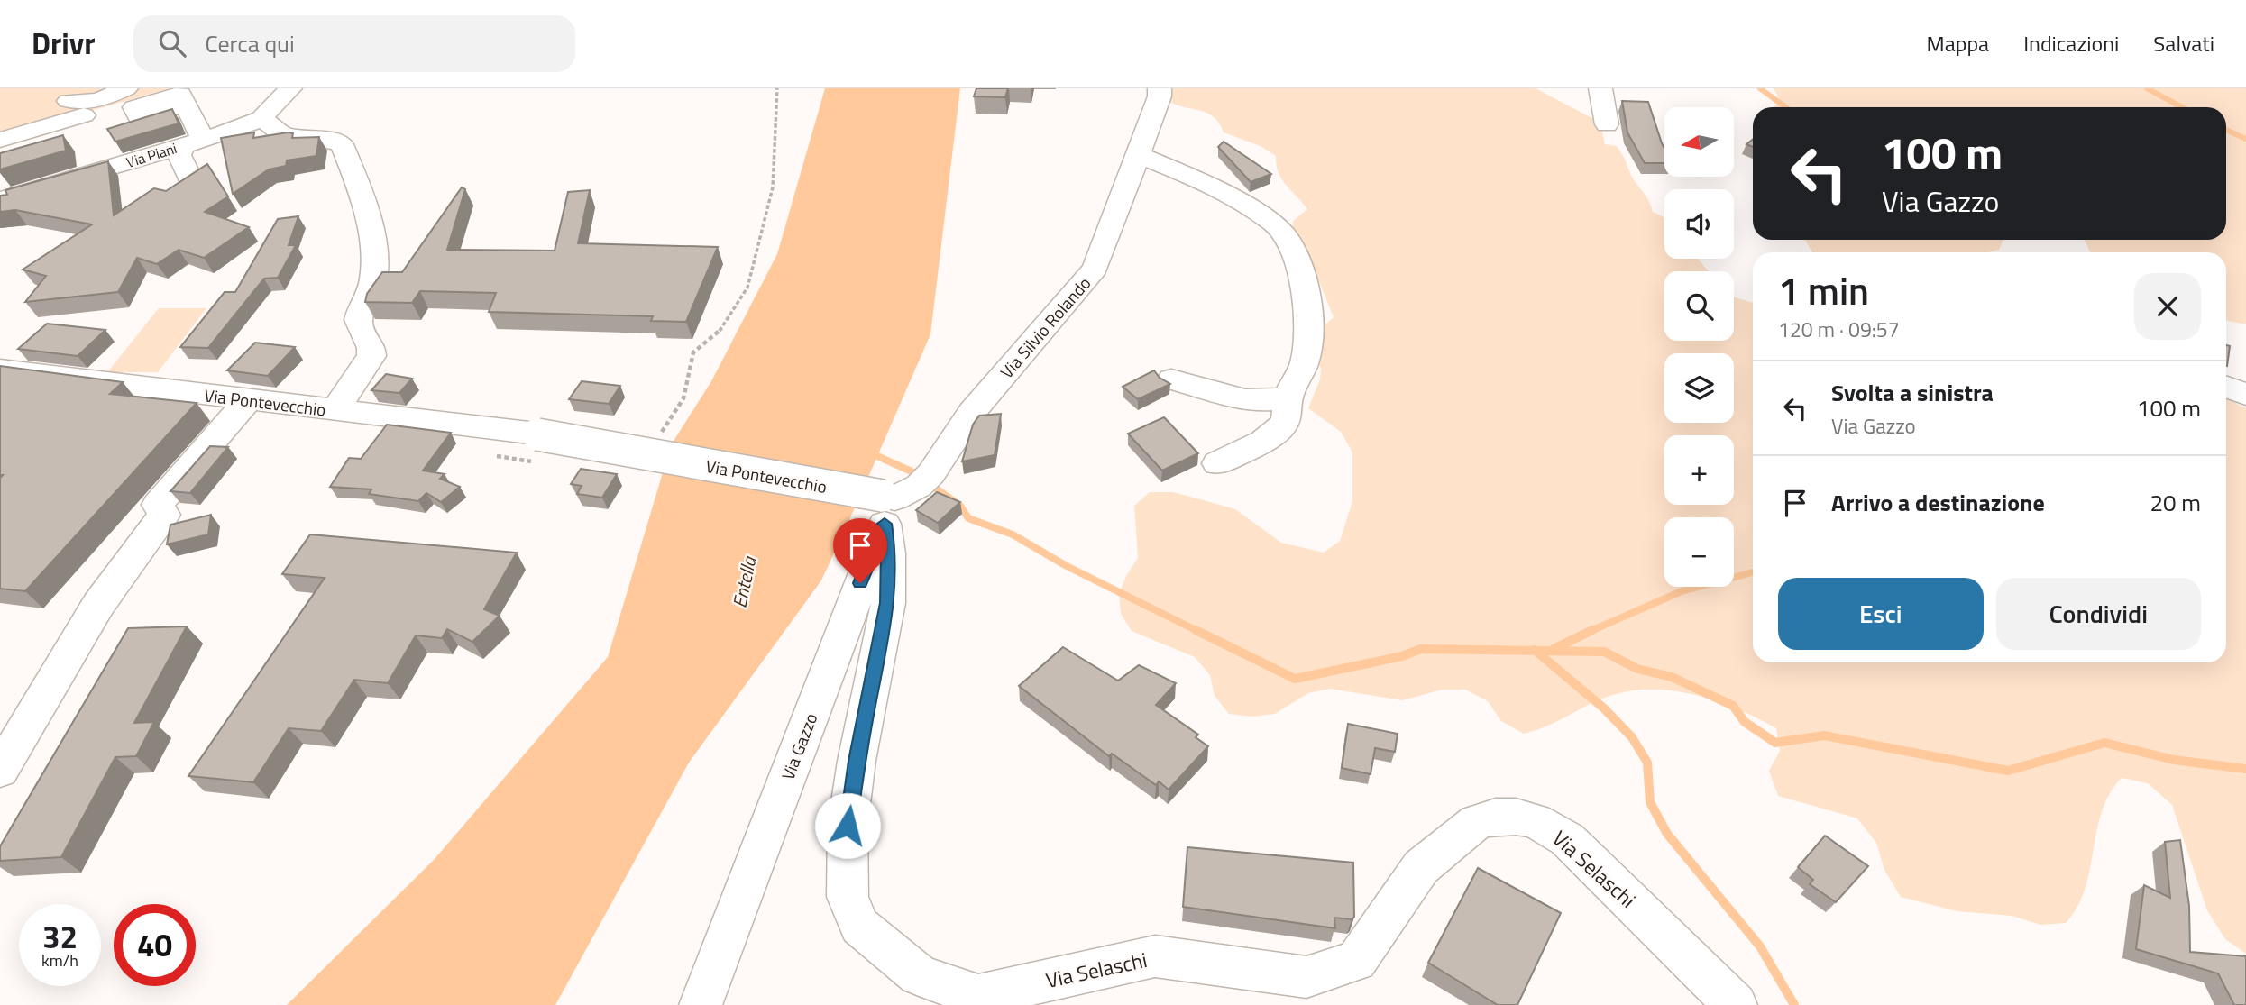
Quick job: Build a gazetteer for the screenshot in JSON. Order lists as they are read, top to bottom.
{
  "streets": {
    "street": [
      "Via Piani",
      "Via Silvio Rolando",
      "Via Pontevecchio",
      "Via Gazzo",
      "Via Selaschi"
    ]
  },
  "crossings": [
    ["Via Silvio Rolando", "Via Pontevecchio"],
    ["Via Silvio Rolando", "Via Gazzo"],
    ["Via Silvio Rolando", "Via Selaschi"],
    ["Via Pontevecchio", "Via Gazzo"],
    ["Via Pontevecchio", "Via Selaschi"],
    ["Via Gazzo", "Via Selaschi"]
  ],
  "water": ["Entella"],
  "north": "left",
  "page": {
    "header": "Drivr",
    "search": "Cerca qui",
    "nav": ["Mappa", "Indicazioni", "Salvati"],
    "map_buttons": ["+", "−"],
    "turn": ["100 m", "Via Gazzo"],
    "heading": ["1 min", "120 m · 09:57"],
    "list": [
      {
        "name": "Svolta a sinistra",
        "note": "Via Gazzo",
        "value": "100 m"
      },
      {
        "name": "Arrivo a destinazione",
        "value": "20 m"
      }
    ],
    "buttons": ["Esci", "Condividi"],
    "speed": "32 km/h",
    "limit": "40"
  }
}
